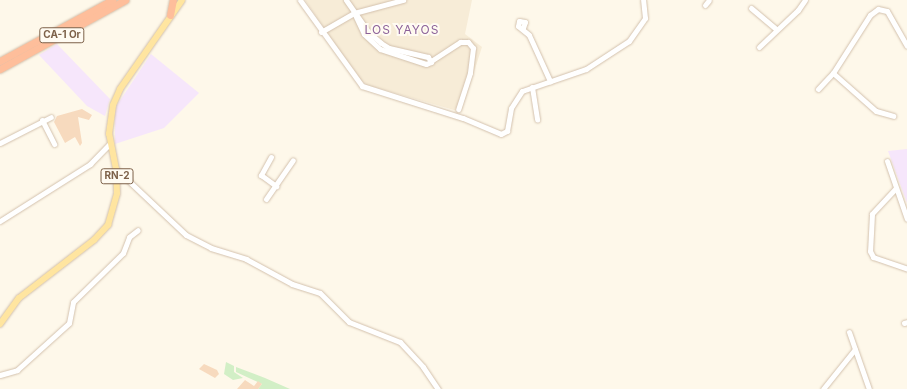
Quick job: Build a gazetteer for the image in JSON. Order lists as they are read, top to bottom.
{
  "streets": {
    "highway": ["CA-1 Or"],
    "main road": ["RN-2"]
  },
  "districts": ["LOS YAYOS"]
}
